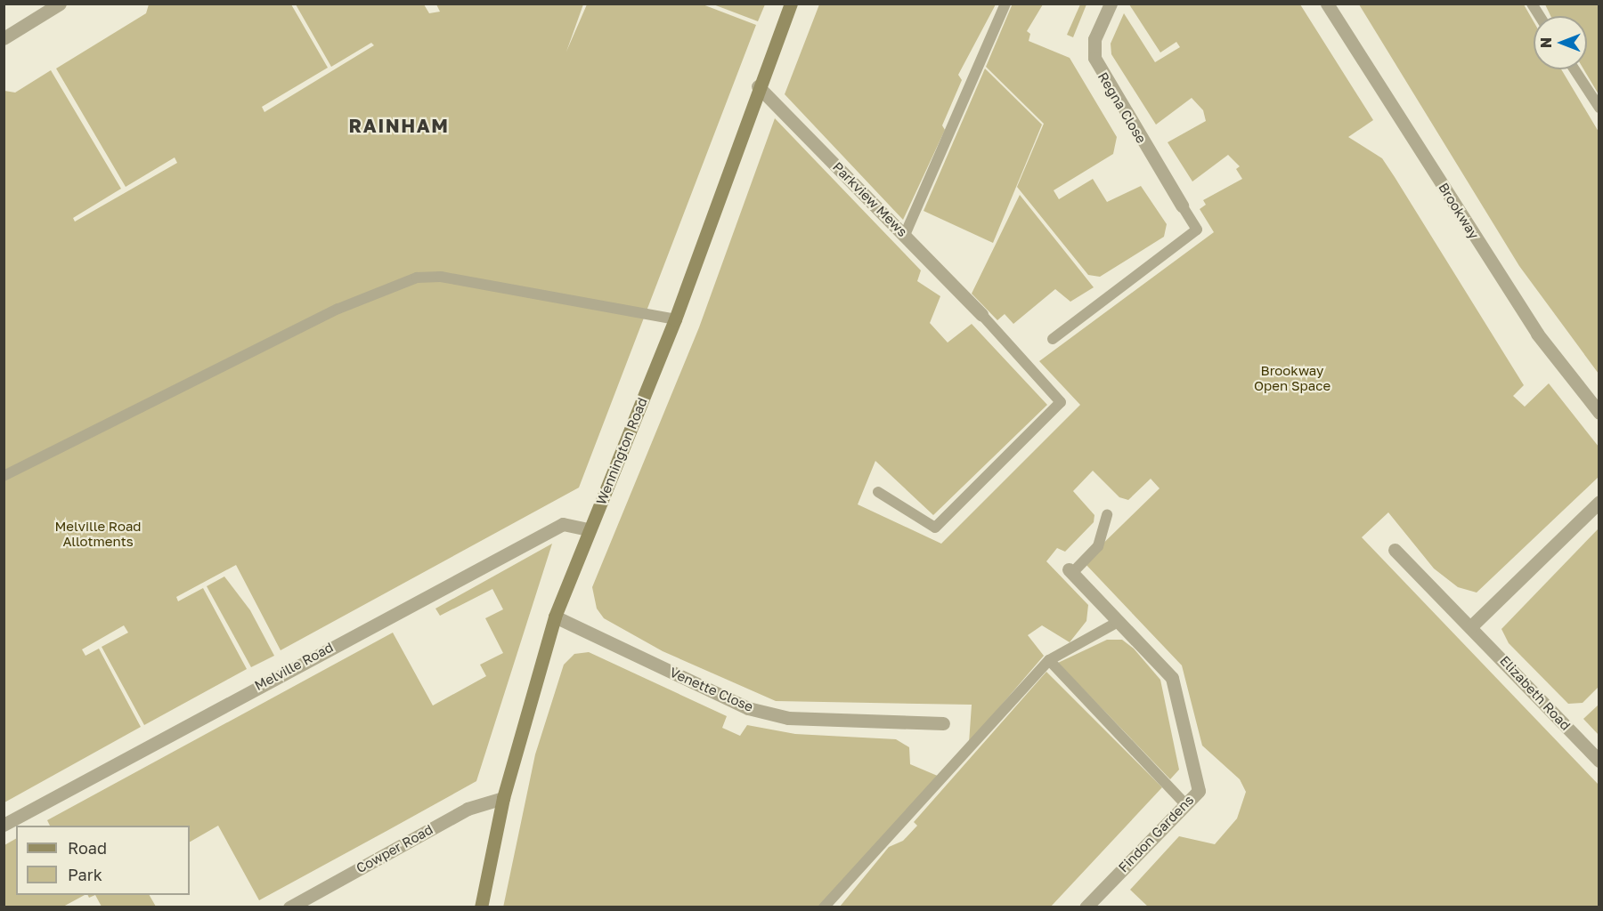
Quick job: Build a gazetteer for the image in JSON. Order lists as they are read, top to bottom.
{
  "streets": {
    "main road": ["Wennington Road"],
    "street": [
      "Regna Close",
      "Parkview Mews",
      "Brookway",
      "Melville Road",
      "Venette Close",
      "Elizabeth Road",
      "Findon Gardens",
      "Cowper Road"
    ]
  },
  "crossings": [
    ["Parkview Mews", "Wennington Road"],
    ["Wennington Road", "Melville Road"],
    ["Wennington Road", "Venette Close"],
    ["Wennington Road", "Cowper Road"]
  ],
  "districts": ["RAINHAM"],
  "parks": ["Brookway Open Space", "Melville Road Allotments"],
  "legend": ["Road", "Park"],
  "north": "left"
}
